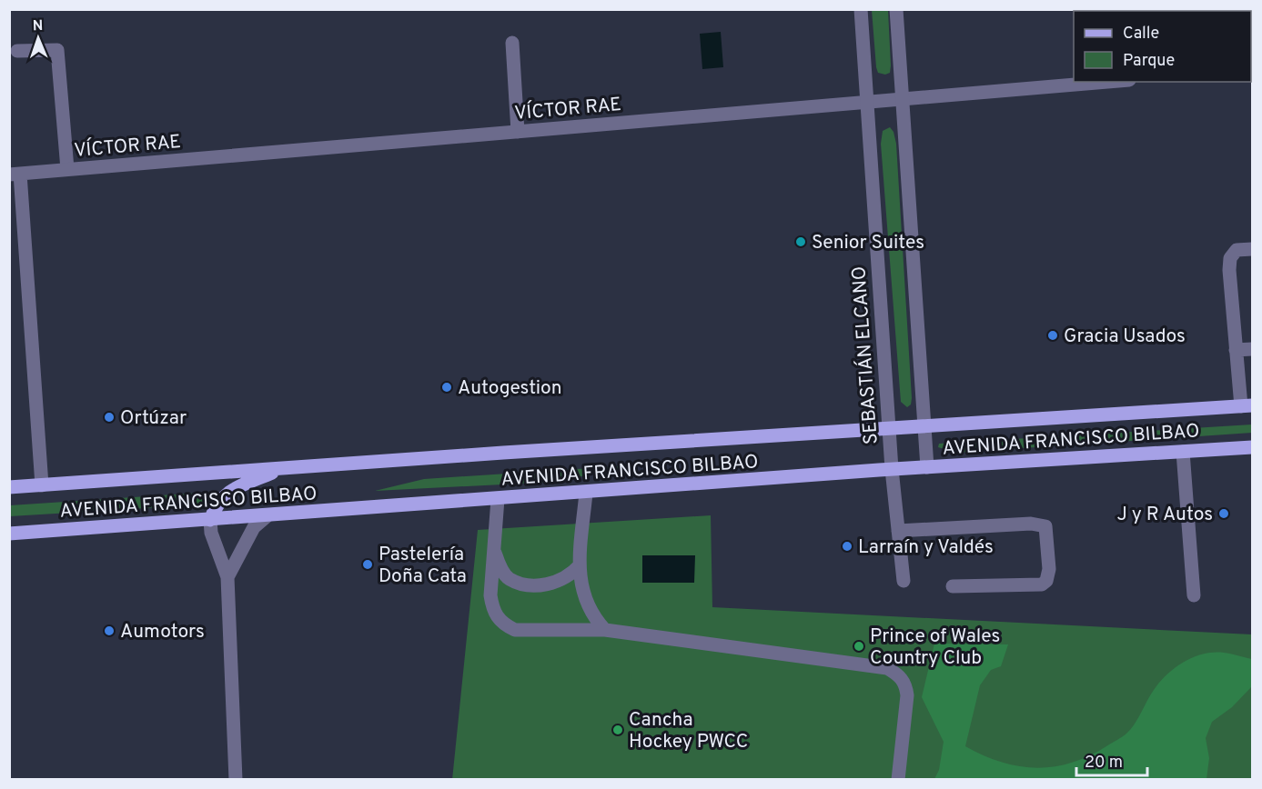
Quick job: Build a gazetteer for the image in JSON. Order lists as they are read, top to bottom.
{
  "streets": {
    "main road": ["AVENIDA FRANCISCO BILBAO"],
    "street": ["VÍCTOR RAE", "SEBASTIÁN ELCANO"]
  },
  "crossings": [
    ["VÍCTOR RAE", "SEBASTIÁN ELCANO"],
    ["SEBASTIÁN ELCANO", "AVENIDA FRANCISCO BILBAO"]
  ],
  "places": [
    "Senior Suites",
    "Gracia Usados",
    "Autogestion",
    "Ortúzar",
    "J y R Autos",
    "Larraín y Valdés",
    "Pastelería Doña Cata",
    "Aumotors",
    "Prince of Wales Country Club",
    "Cancha Hockey PWCC"
  ],
  "legend": ["Calle", "Parque"],
  "scale_bar": "20 m",
  "north": "top"
}
